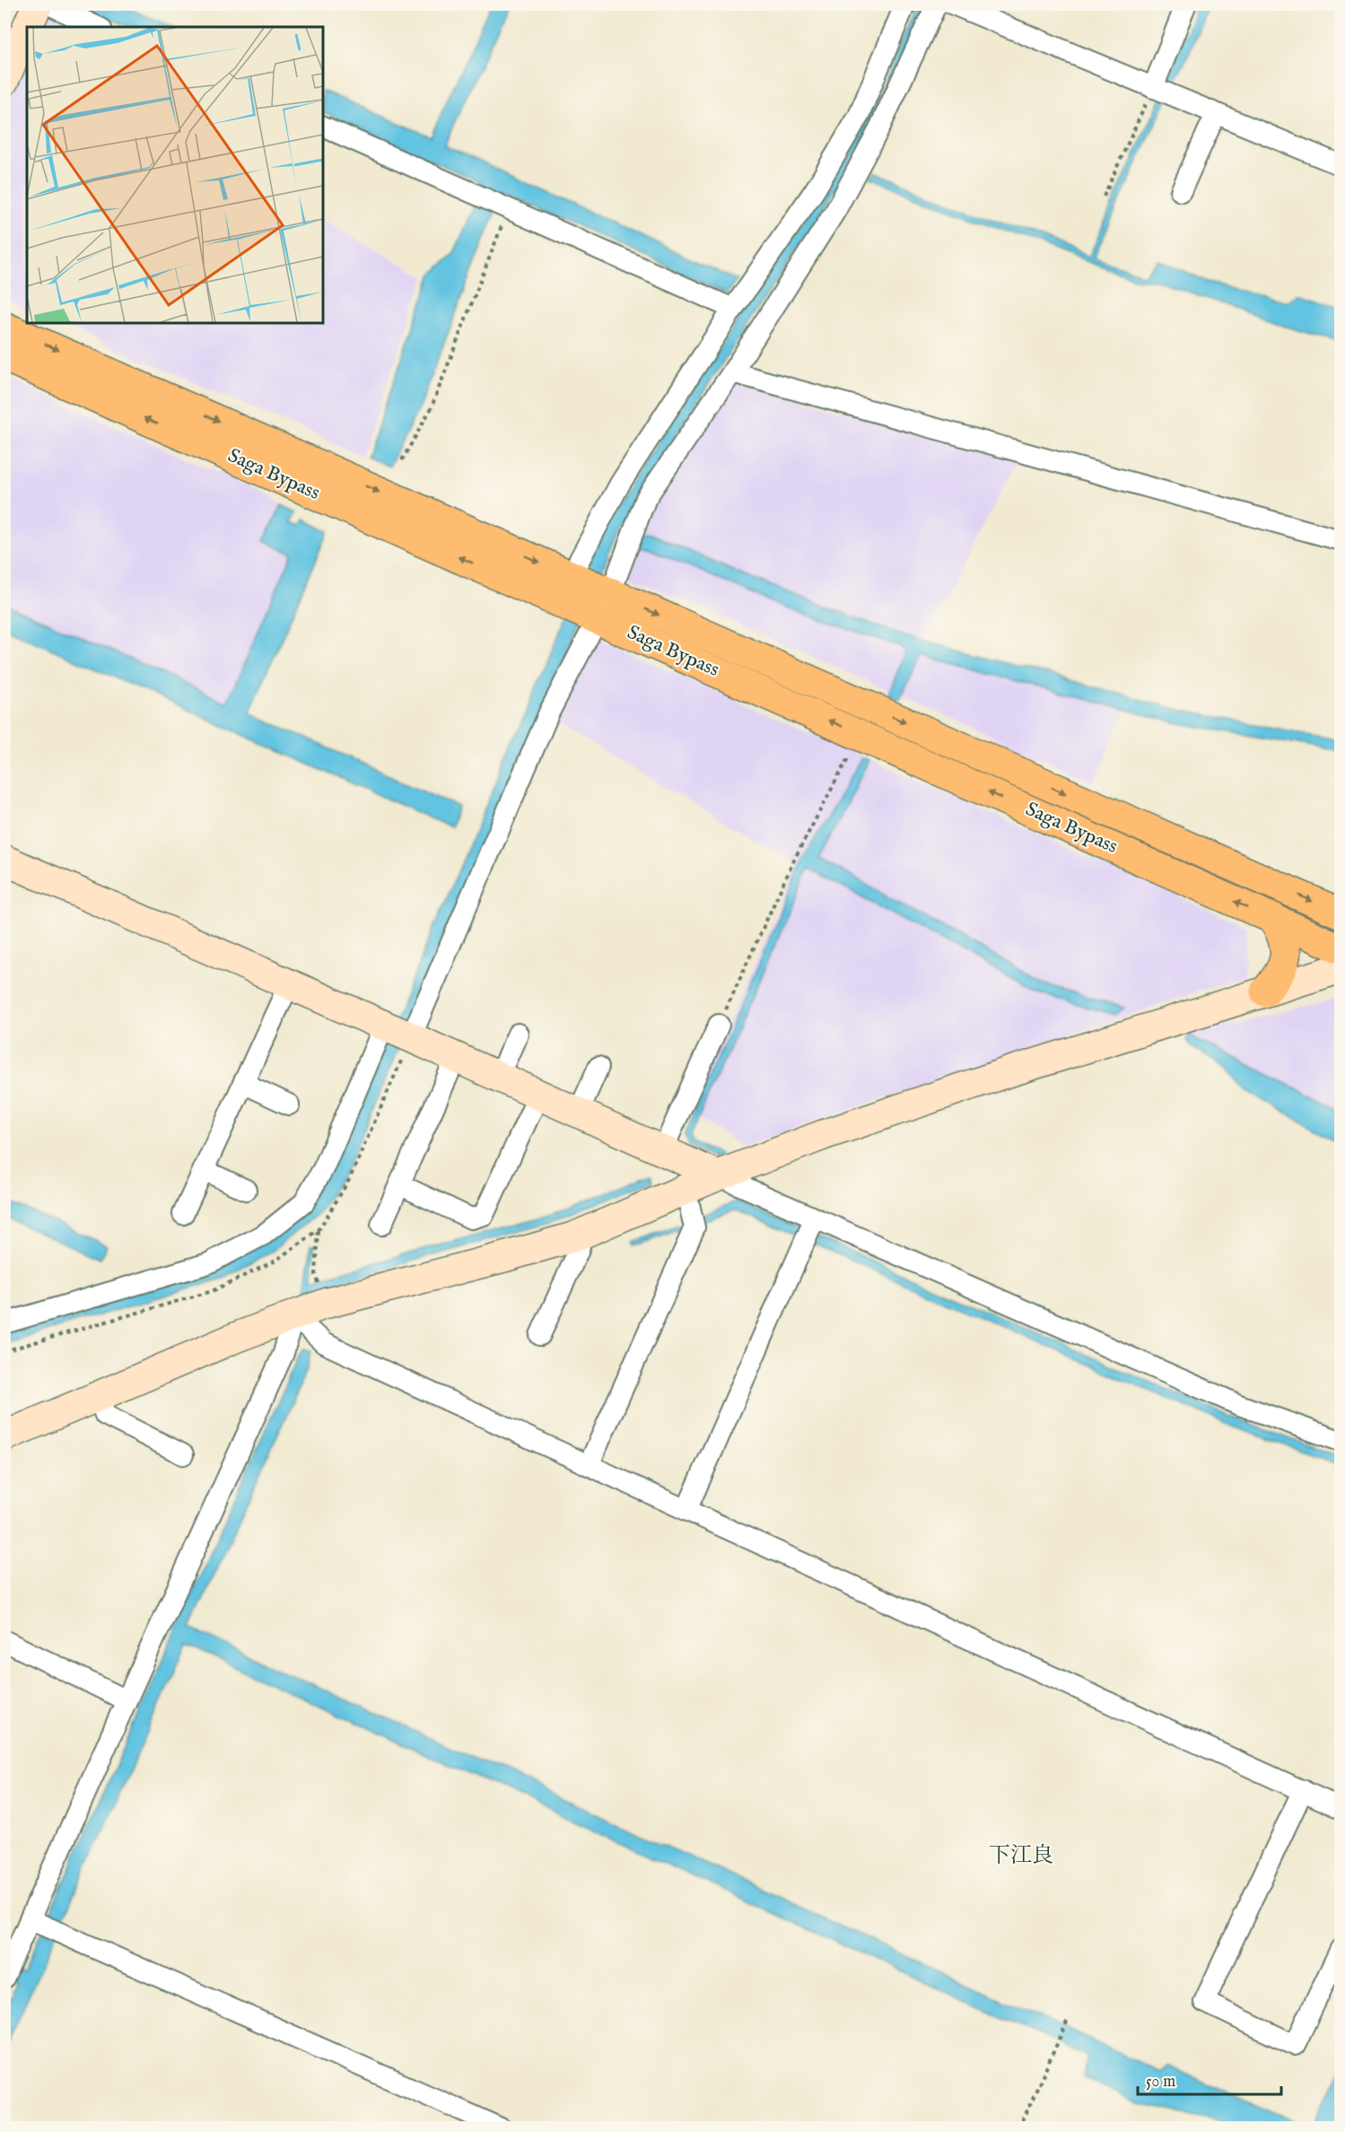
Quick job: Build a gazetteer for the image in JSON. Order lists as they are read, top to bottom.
{
  "streets": {
    "highway": ["Saga Bypass"]
  },
  "districts": ["下江良"],
  "scale_bar": "50 m"
}
